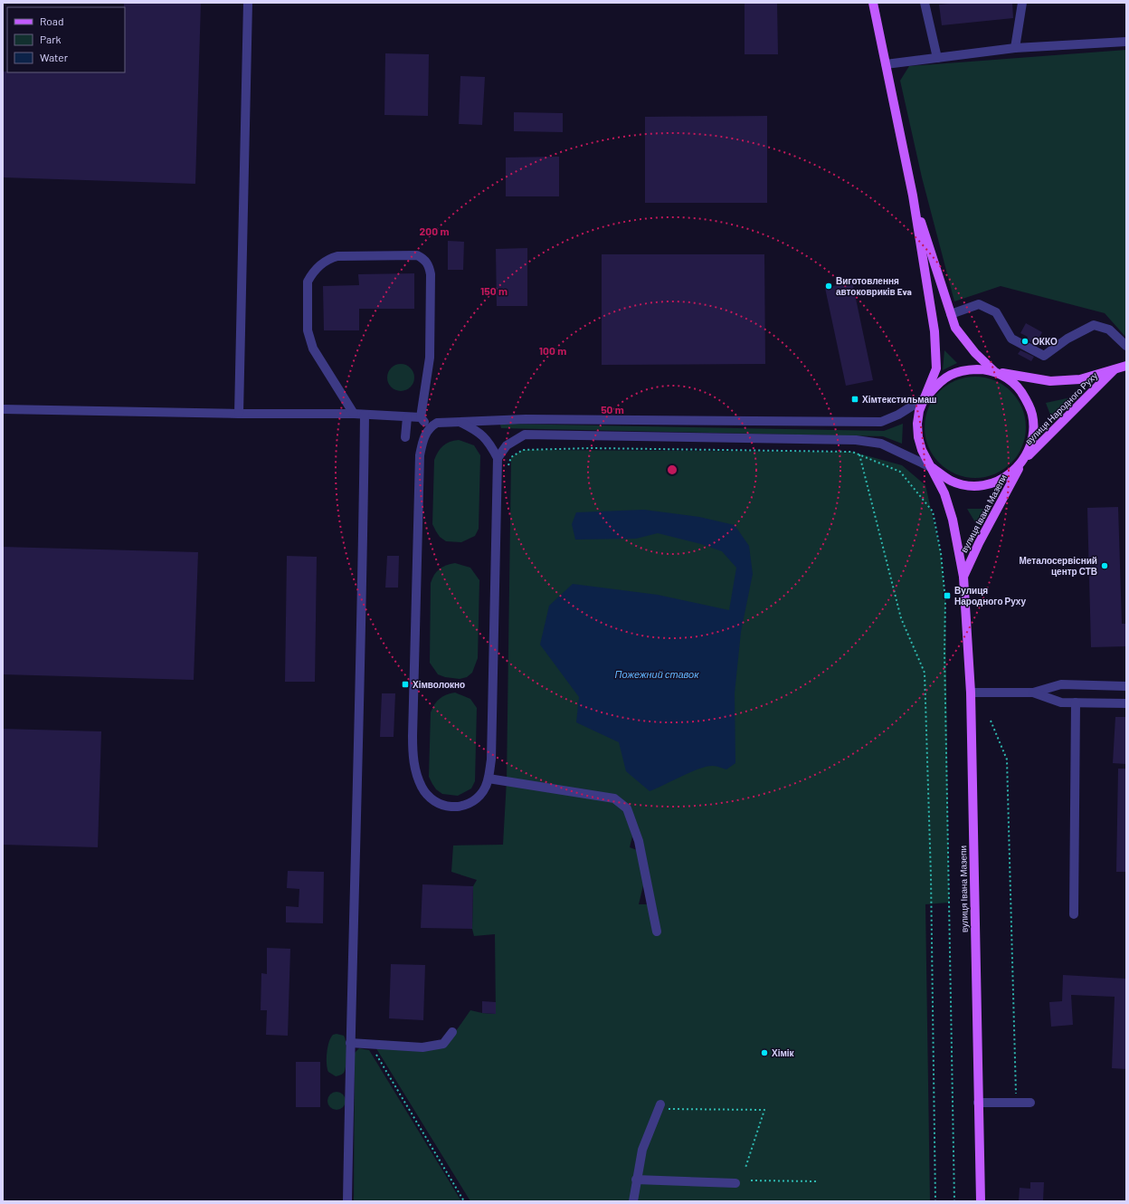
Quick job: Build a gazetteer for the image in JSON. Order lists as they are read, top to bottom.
{
  "streets": {
    "main road": ["вулиця Народного Руху", "вулиця Івана Мазепи"]
  },
  "crossings": [
    ["вулиця Народного Руху", "вулиця Івана Мазепи"]
  ],
  "water": ["Пожежний ставок"],
  "places": {
    "other": [
      "Виготовлення автоковриків Eva",
      "ОККО",
      "Металосервісний центр СТВ",
      "Хімік"
    ],
    "transit": ["Хімтекстильмаш", "Вулиця Народного Руху", "Хімволокно"]
  },
  "legend": ["Road", "Park", "Water"],
  "rings": [
    "200 m",
    "150 m",
    "100 m",
    "50 m"
  ]
}
